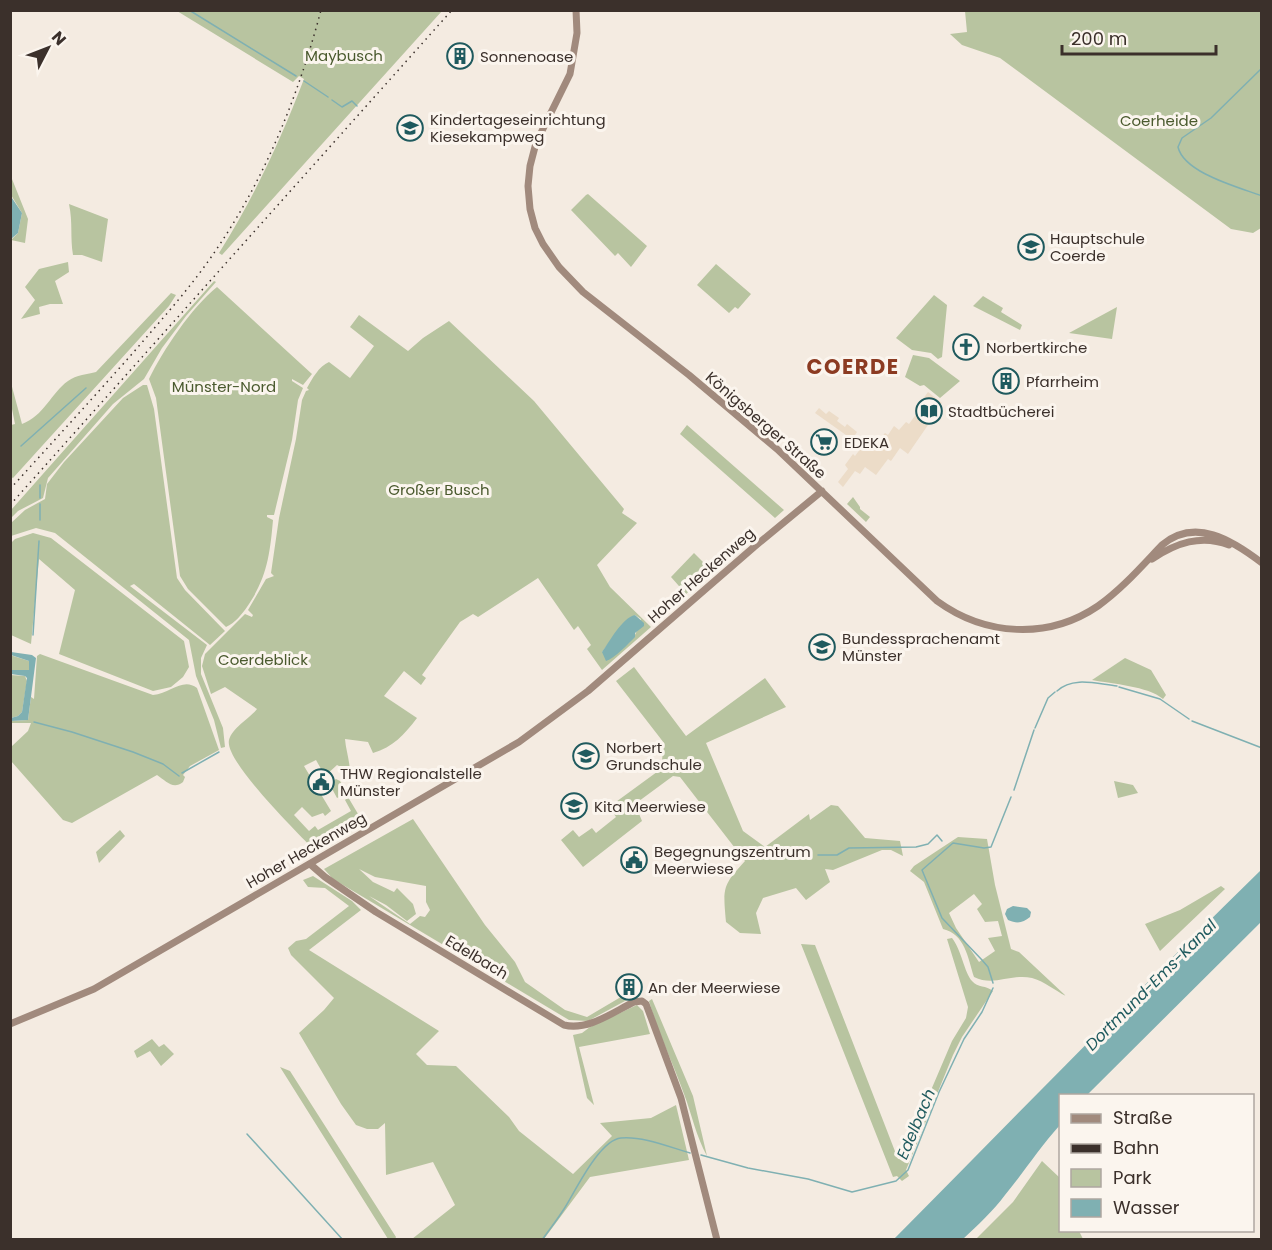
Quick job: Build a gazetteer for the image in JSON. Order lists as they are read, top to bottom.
{
  "streets": {
    "street": ["Königsberger Straße", "Hoher Heckenweg", "Edelbach"]
  },
  "crossings": [
    ["Königsberger Straße", "Hoher Heckenweg"],
    ["Hoher Heckenweg", "Edelbach"]
  ],
  "districts": ["COERDE"],
  "water": ["Dortmund-Ems-Kanal", "Edelbach"],
  "parks": [
    "Maybusch",
    "Coerheide",
    "Münster-Nord",
    "Großer Busch",
    "Coerdeblick"
  ],
  "places": {
    "building": ["Sonnenoase", "Pfarrheim", "An der Meerwiese"],
    "school or university": [
      "Kindertageseinrichtung Kiesekampweg",
      "Hauptschule Coerde",
      "Bundessprachenamt Münster",
      "Norbert Grundschule",
      "Kita Meerwiese"
    ],
    "church": ["Norbertkirche"],
    "library": ["Stadtbücherei"],
    "supermarket": ["EDEKA"],
    "public building": ["THW Regionalstelle Münster", "Begegnungszentrum Meerwiese"]
  },
  "legend": [
    "Straße",
    "Bahn",
    "Park",
    "Wasser"
  ],
  "scale_bar": "200 m",
  "north": "top right"
}
